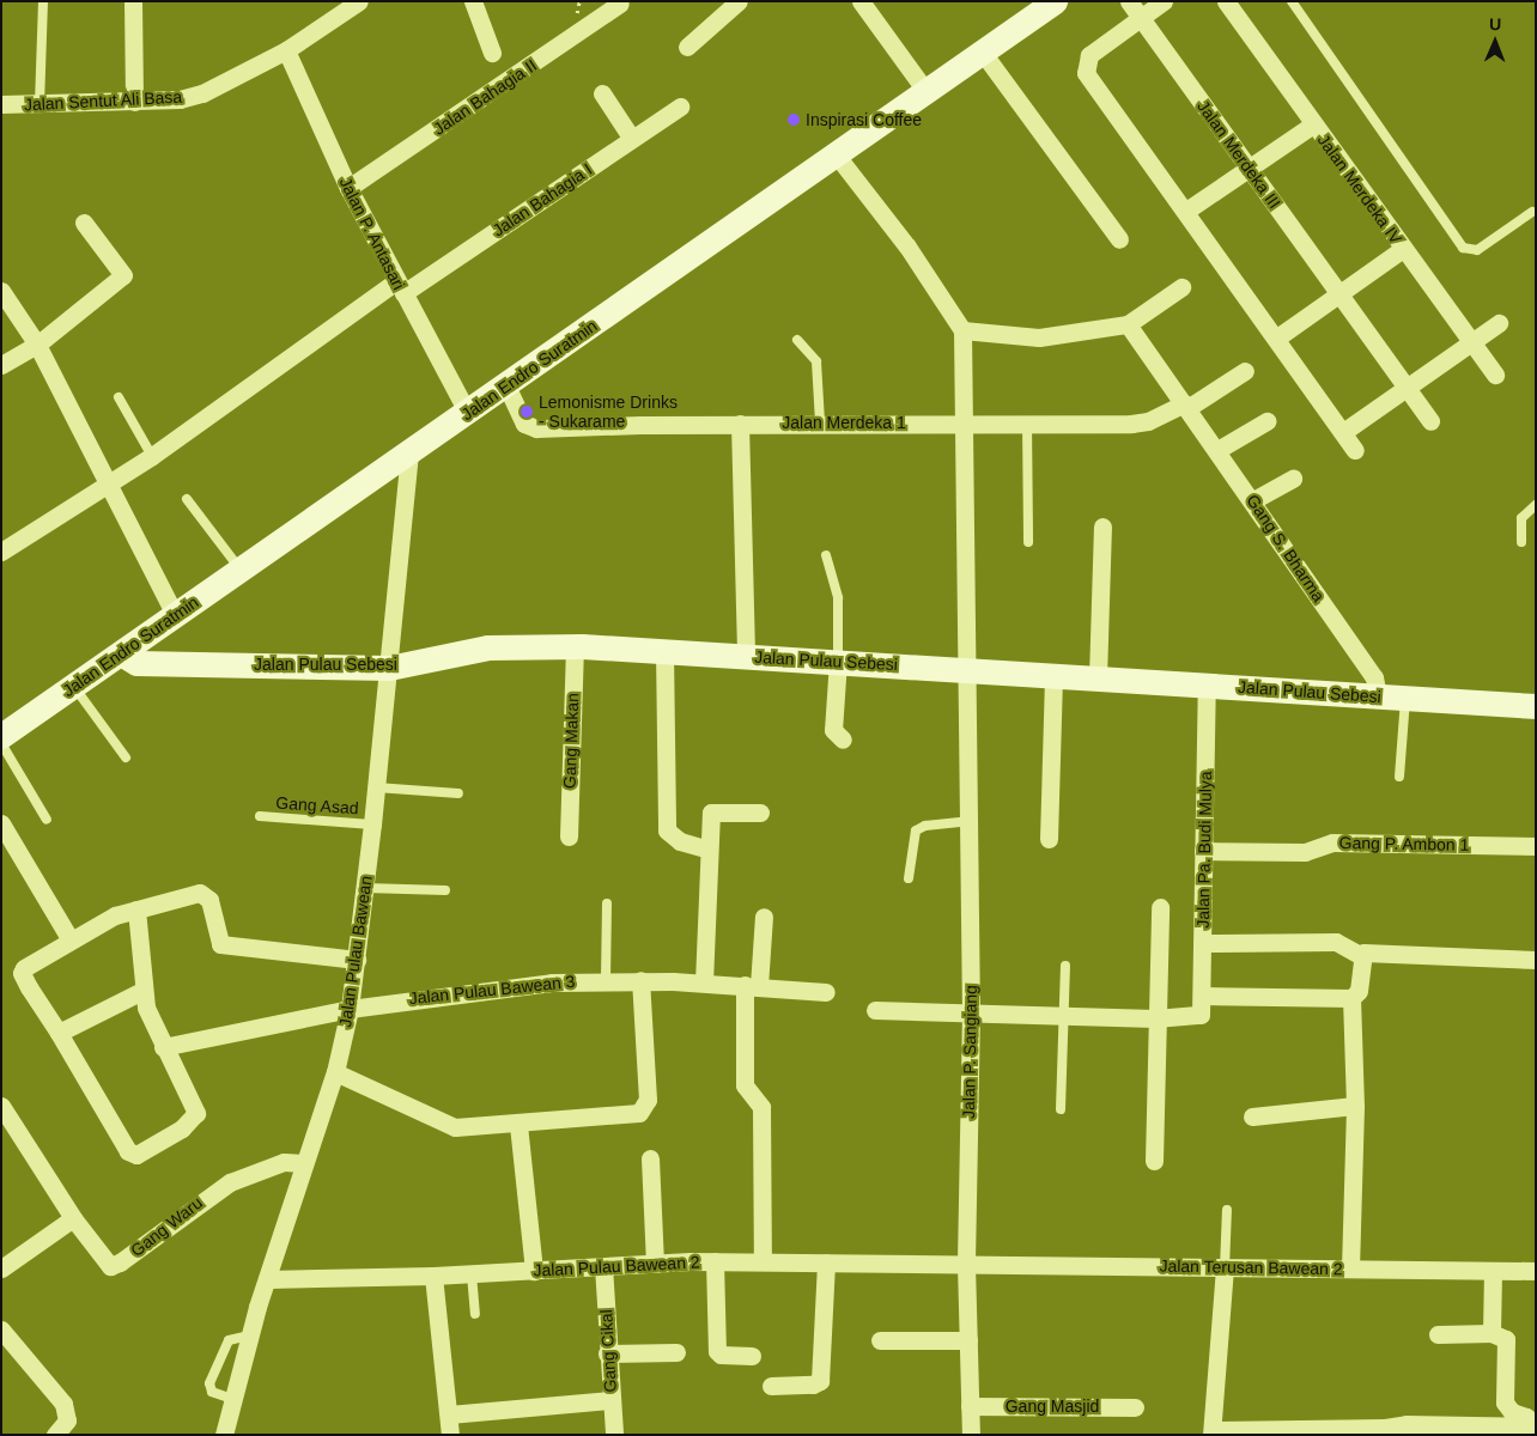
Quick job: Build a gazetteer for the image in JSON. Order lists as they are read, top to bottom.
{
  "streets": {
    "street": [
      "Jalan Bahagia II",
      "Jalan Sentut Ali Basa",
      "Jalan Merdeka III",
      "Jalan Merdeka IV",
      "Jalan Bahagia I",
      "Jalan P. Antasari",
      "Jalan Endro Suratmin",
      "Jalan Merdeka 1",
      "Gang S. Bharma",
      "Jalan Pulau Sebesi",
      "Gang Makan",
      "Gang P. Ambon 1",
      "Jalan Pa. Budi Mulya",
      "Jalan Pulau Bawean",
      "Jalan Pulau Bawean 3",
      "Jalan P. Sangiang",
      "Gang Waru",
      "Jalan Pulau Bawean 2",
      "Jalan Terusan Bawean 2",
      "Gang Cikal",
      "Gang Masjid"
    ],
    "lane": ["Gang Asad"]
  },
  "crossings": [
    ["Jalan Bahagia II", "Jalan P. Antasari"],
    ["Jalan Sentut Ali Basa", "Jalan P. Antasari"],
    ["Jalan Bahagia I", "Jalan P. Antasari"],
    ["Jalan P. Antasari", "Jalan Endro Suratmin"],
    ["Jalan Endro Suratmin", "Jalan Merdeka 1"],
    ["Jalan Endro Suratmin", "Jalan Pulau Sebesi"],
    ["Jalan Endro Suratmin", "Jalan Pulau Bawean"],
    ["Jalan Merdeka 1", "Gang S. Bharma"],
    ["Gang S. Bharma", "Jalan Pulau Sebesi"],
    ["Jalan Pulau Sebesi", "Gang Makan"],
    ["Jalan Pulau Sebesi", "Jalan Pa. Budi Mulya"],
    ["Jalan Pulau Sebesi", "Jalan Pulau Bawean"],
    ["Jalan Pulau Sebesi", "Jalan P. Sangiang"],
    ["Gang Asad", "Jalan Pulau Bawean"],
    ["Gang P. Ambon 1", "Jalan Pa. Budi Mulya"],
    ["Jalan Pulau Bawean", "Jalan Pulau Bawean 3"],
    ["Jalan Pulau Bawean", "Gang Waru"],
    ["Jalan Pulau Bawean", "Jalan Pulau Bawean 2"],
    ["Jalan P. Sangiang", "Jalan Pulau Bawean 2"],
    ["Jalan P. Sangiang", "Jalan Terusan Bawean 2"],
    ["Jalan P. Sangiang", "Gang Masjid"],
    ["Jalan Pulau Bawean 2", "Jalan Terusan Bawean 2"],
    ["Jalan Pulau Bawean 2", "Gang Cikal"]
  ],
  "places": ["Inspirasi Coffee", "Lemonisme Drinks - Sukarame"],
  "north": "top"
}
